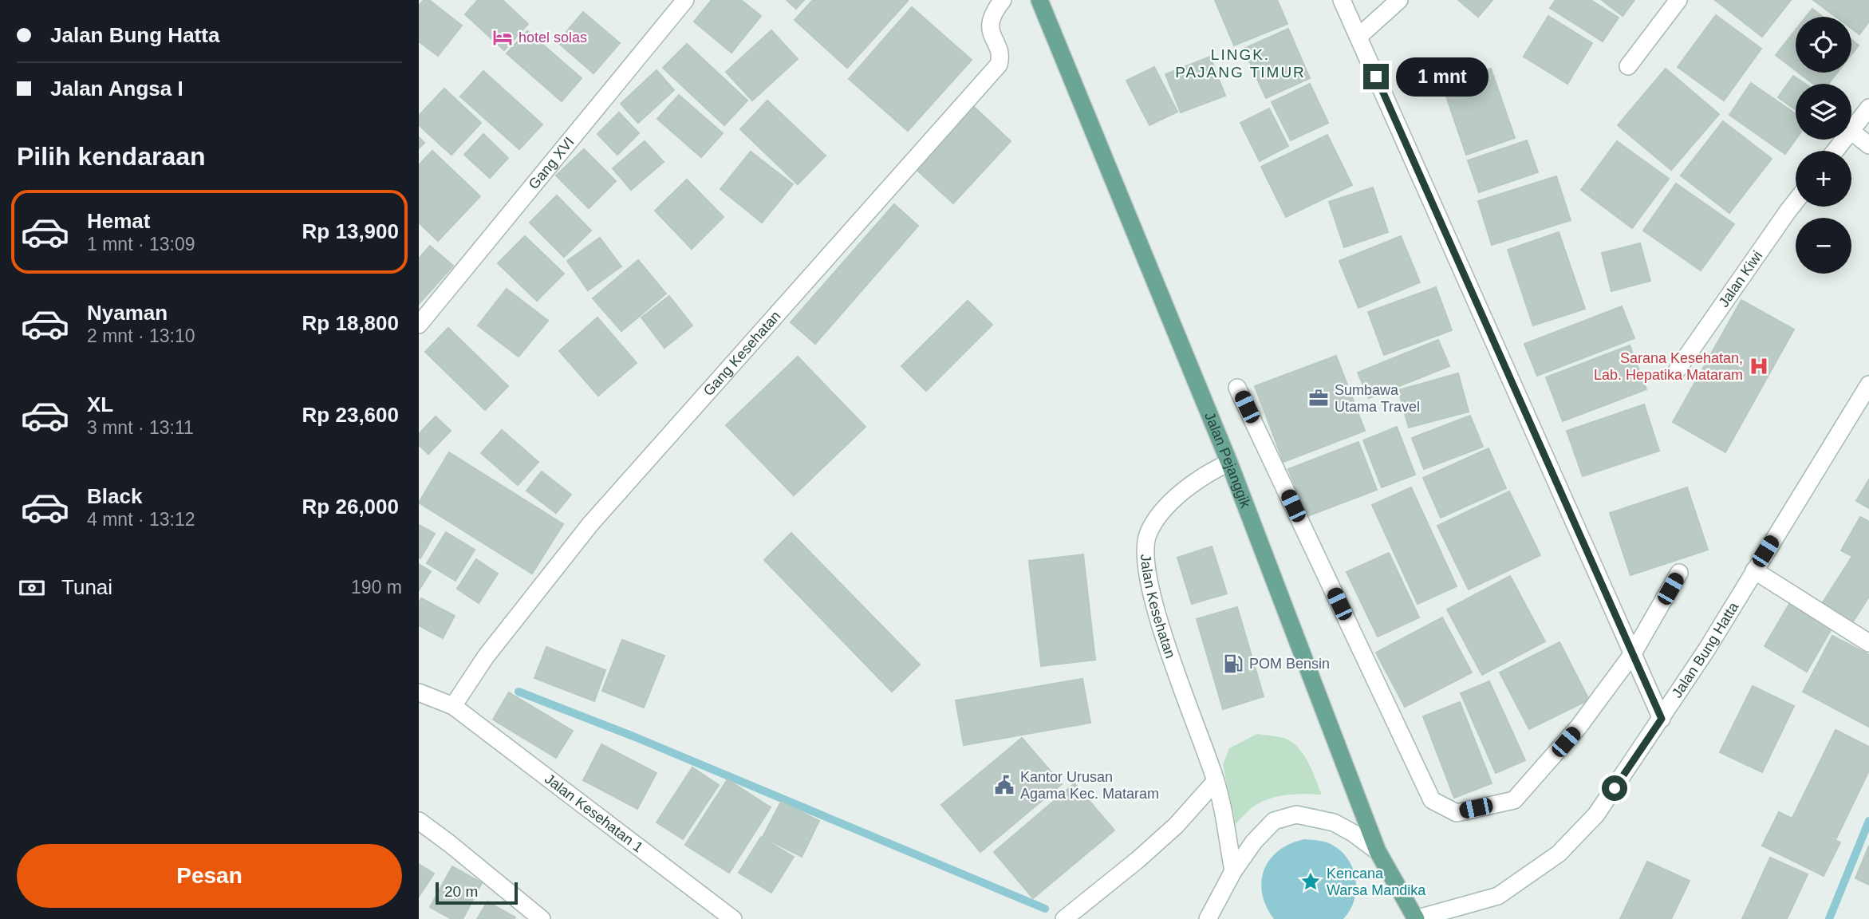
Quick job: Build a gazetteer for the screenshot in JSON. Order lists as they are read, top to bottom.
{
  "streets": {
    "main road": ["Jalan Pejanggik"],
    "street": [
      "Gang XVI",
      "Jalan Kiwi",
      "Gang Kesehatan",
      "Jalan Kesehatan",
      "Jalan Bung Hatta",
      "Jalan Kesehatan 1"
    ]
  },
  "crossings": [
    ["Gang Kesehatan", "Jalan Kesehatan 1"],
    ["Jalan Pejanggik", "Jalan Kesehatan"],
    ["Jalan Pejanggik", "Jalan Bung Hatta"]
  ],
  "districts": ["LINGK. PAJANG TIMUR"],
  "places": {
    "hotel": ["hotel solas"],
    "hospital": ["Sarana Kesehatan, Lab. Hepatika Mataram"],
    "office": ["Sumbawa Utama Travel"],
    "fuel station": ["POM Bensin"],
    "public building": ["Kantor Urusan Agama Kec. Mataram"],
    "place": ["Kencana Warsa Mandika"]
  },
  "scale_bar": "20 m",
  "page": {
    "banner": ["Jalan Bung Hatta", "Jalan Angsa I"],
    "map_buttons": ["+", "−"],
    "bubble": "1 mnt",
    "heading": "Pilih kendaraan",
    "list": [
      {
        "name": "Hemat",
        "note": "1 mnt · 13:09",
        "value": "Rp 13,900"
      },
      {
        "name": "Nyaman",
        "note": "2 mnt · 13:10",
        "value": "Rp 18,800"
      },
      {
        "name": "XL",
        "note": "3 mnt · 13:11",
        "value": "Rp 23,600"
      },
      {
        "name": "Black",
        "note": "4 mnt · 13:12",
        "value": "Rp 26,000"
      }
    ],
    "pay": ["Tunai", "190 m"],
    "buttons": "Pesan",
    "scale": "20 m"
  }
}
